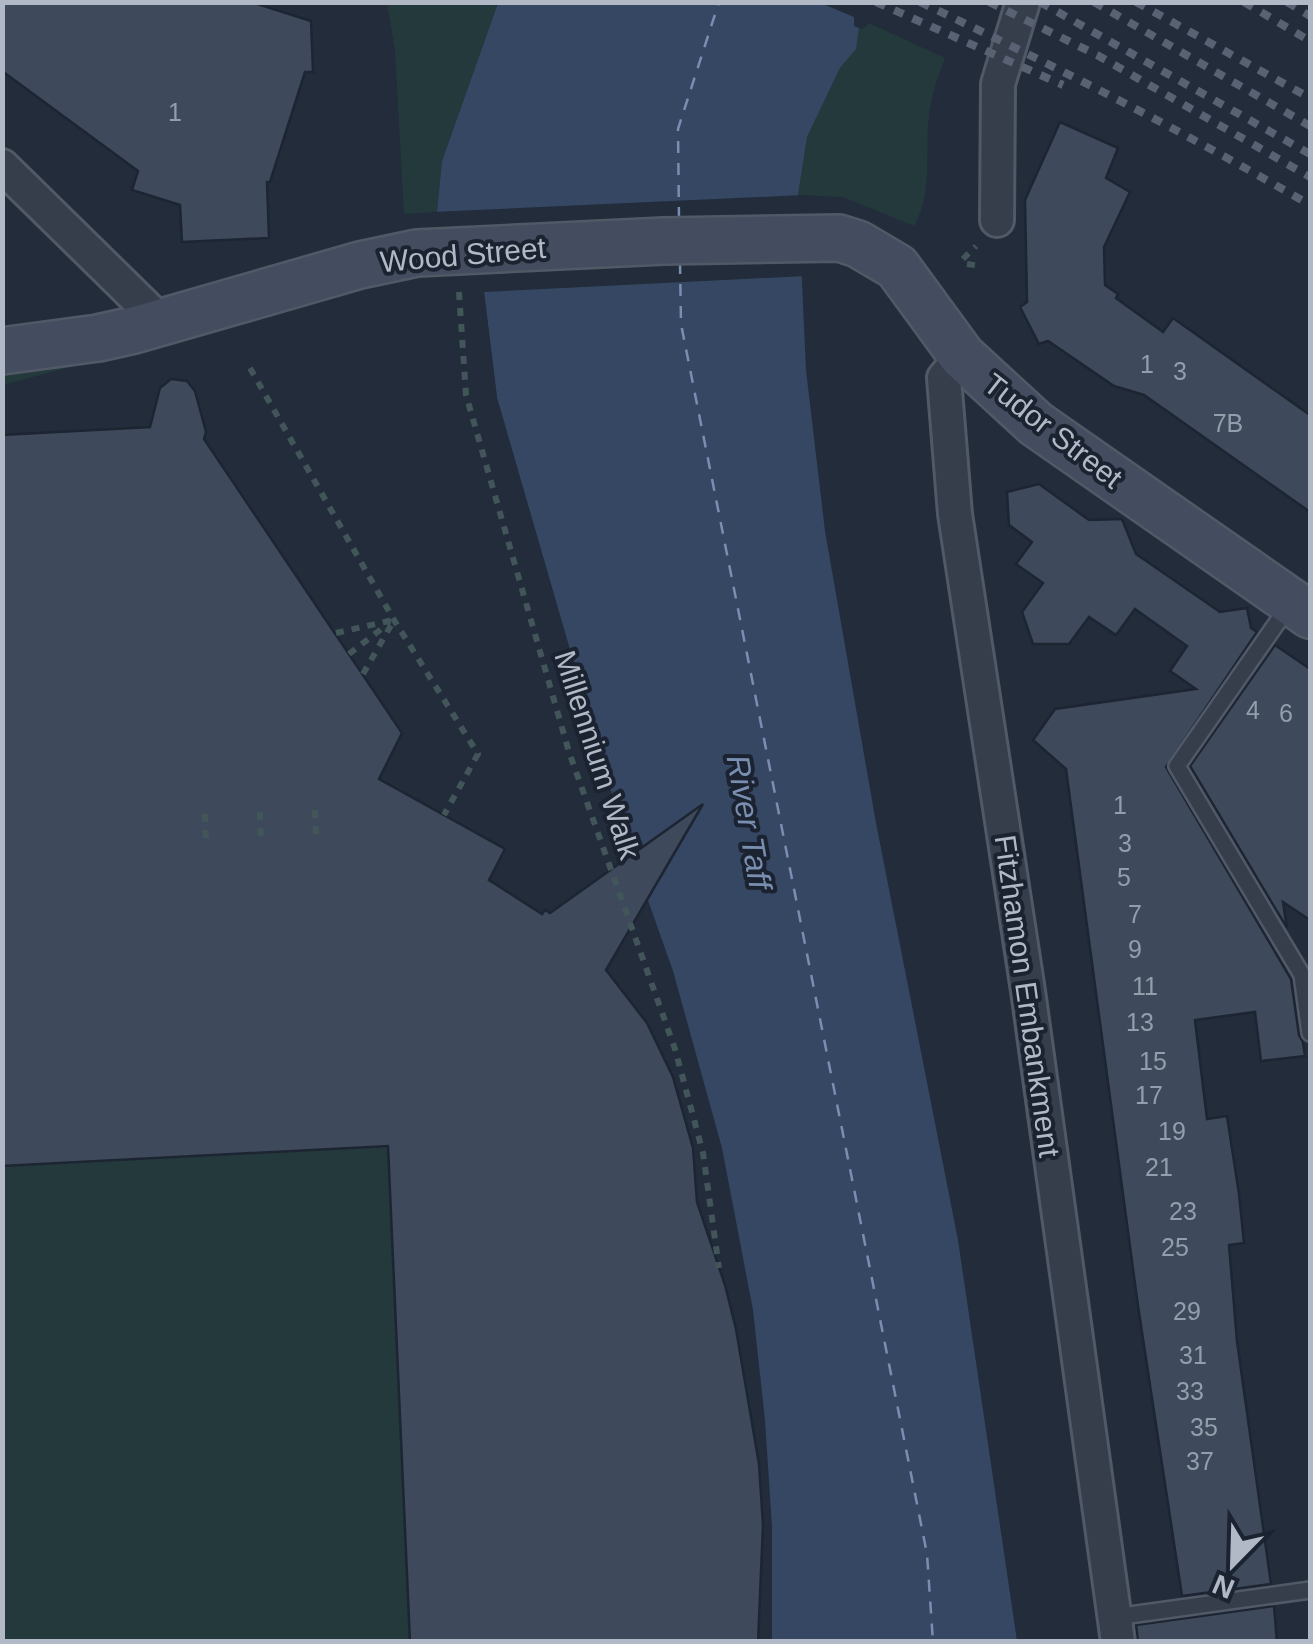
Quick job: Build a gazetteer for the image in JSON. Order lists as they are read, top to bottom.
{
  "streets": {
    "street": ["Wood Street", "Tudor Street", "Fitzhamon Embankment"],
    "path": ["Millennium Walk"]
  },
  "crossings": [
    ["Wood Street", "Tudor Street"],
    ["Wood Street", "Millennium Walk"],
    ["Tudor Street", "Fitzhamon Embankment"]
  ],
  "water": ["River Taff"],
  "house_numbers": [
    "1",
    "1",
    "3",
    "7B",
    "4",
    "6",
    "1",
    "3",
    "5",
    "7",
    "9",
    "11",
    "13",
    "15",
    "17",
    "19",
    "21",
    "23",
    "25",
    "29",
    "31",
    "33",
    "35",
    "37"
  ],
  "north": "bottom left"
}
